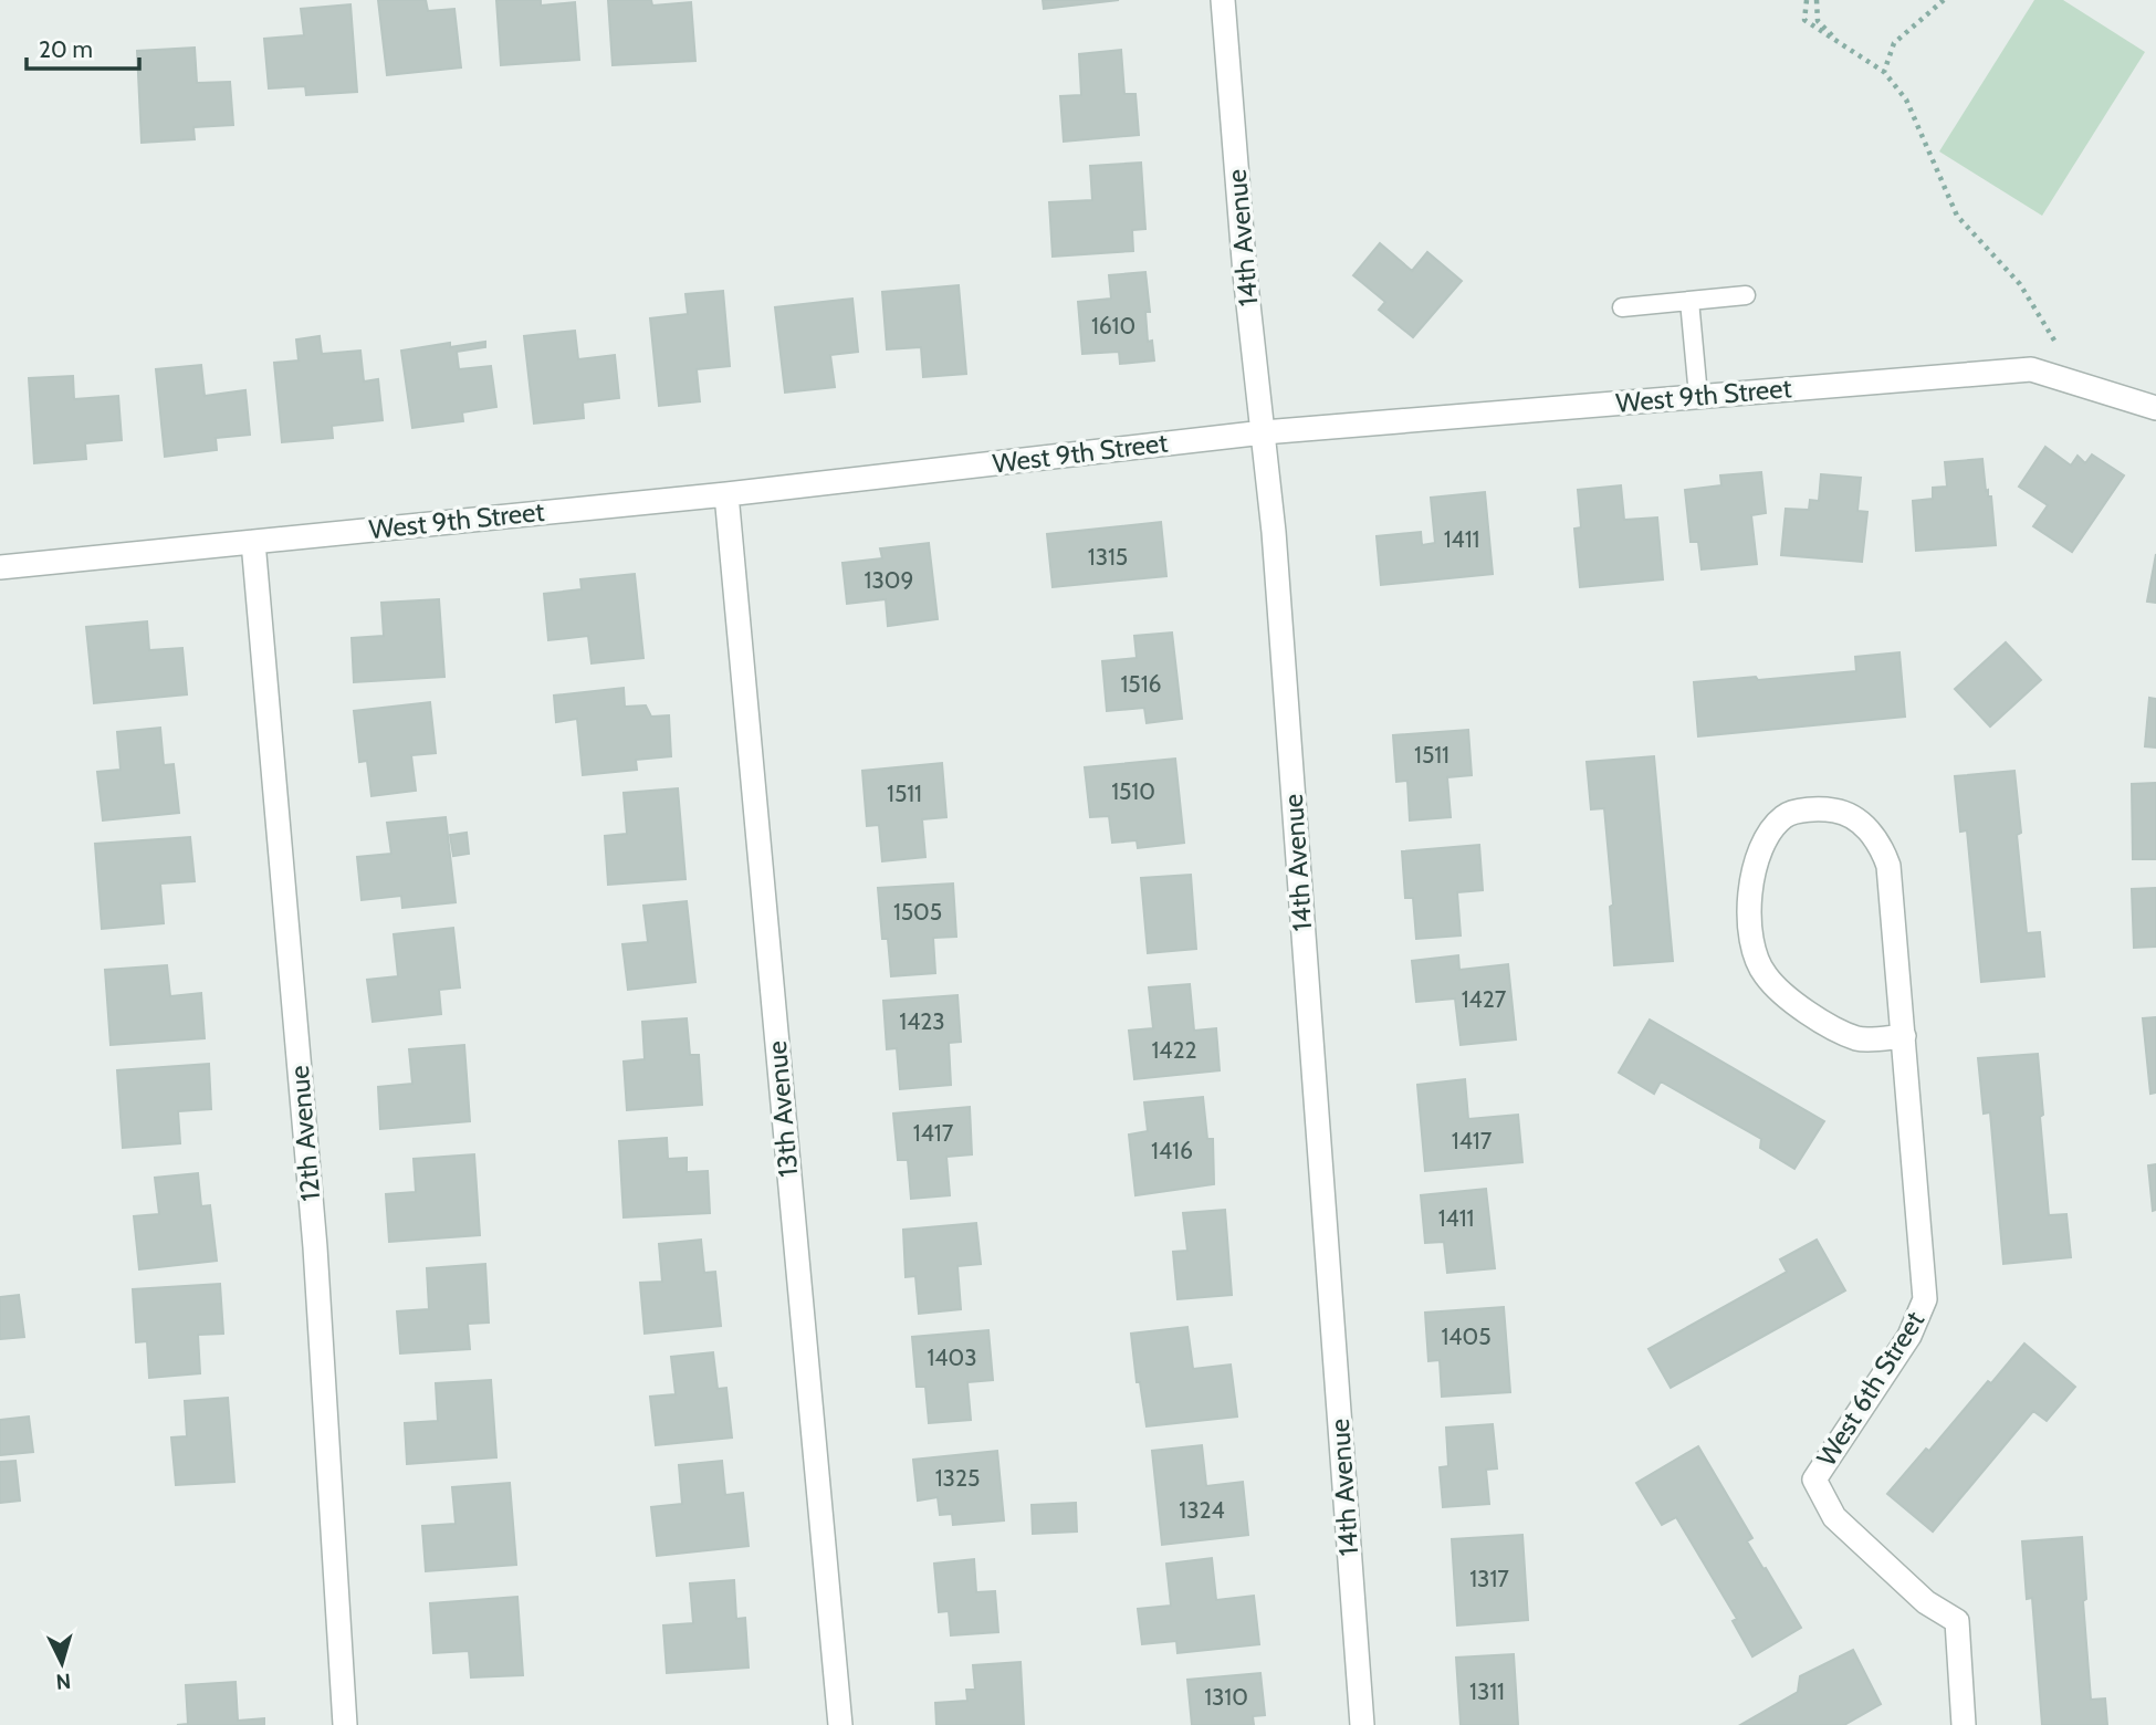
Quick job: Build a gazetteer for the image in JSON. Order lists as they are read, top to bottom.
{
  "streets": {
    "street": [
      "14th Avenue",
      "West 9th Street",
      "13th Avenue",
      "12th Avenue",
      "West 6th Street"
    ]
  },
  "crossings": [
    ["14th Avenue", "West 9th Street"],
    ["West 9th Street", "13th Avenue"],
    ["West 9th Street", "12th Avenue"]
  ],
  "house_numbers": [
    "1610",
    "1411",
    "1315",
    "1309",
    "1516",
    "1511",
    "1510",
    "1511",
    "1505",
    "1427",
    "1423",
    "1422",
    "1417",
    "1417",
    "1416",
    "1411",
    "1405",
    "1403",
    "1325",
    "1324",
    "1317",
    "1311",
    "1310"
  ],
  "scale_bar": "20 m",
  "north": "bottom"
}
